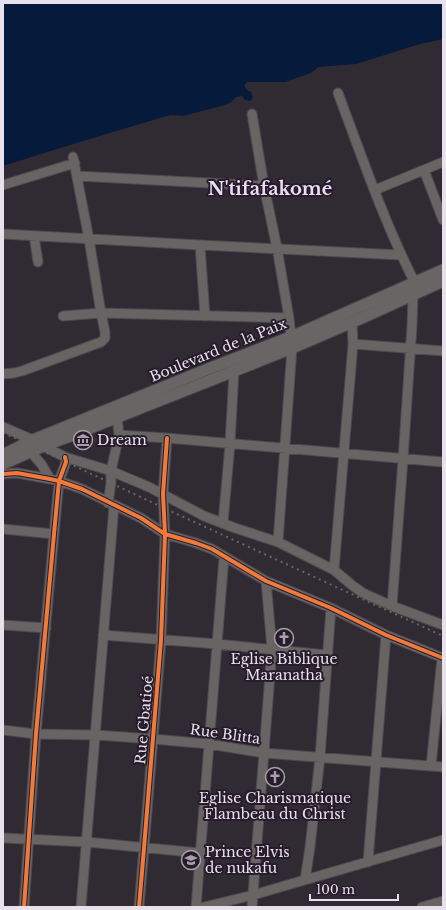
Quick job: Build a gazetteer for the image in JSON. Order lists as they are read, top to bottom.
{
  "streets": {
    "main road": ["Boulevard de la Paix"],
    "street": ["Rue Gbatioé", "Rue Blitta"]
  },
  "crossings": [
    ["Rue Gbatioé", "Rue Blitta"]
  ],
  "districts": ["N'tifafakomé"],
  "places": {
    "museum": ["Dream"],
    "church": ["Eglise Biblique Maranatha", "Eglise Charismatique Flambeau du Christ"],
    "school or university": ["Prince Elvis de nukafu"]
  },
  "scale_bar": "100 m"
}
